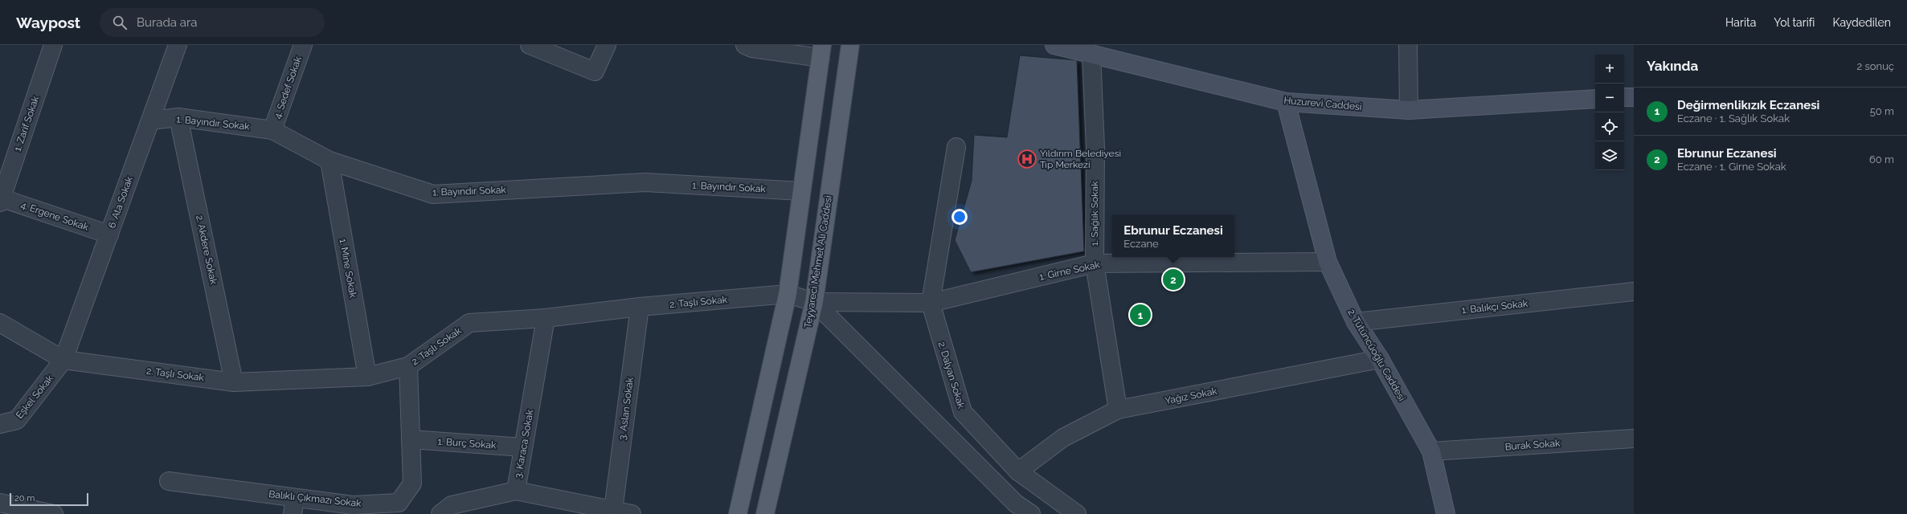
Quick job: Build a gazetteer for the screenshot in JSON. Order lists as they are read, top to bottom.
{
  "streets": {
    "main road": ["Teyyareci Mehmet Ali Caddesi"],
    "street": [
      "4. Sedef Sokak",
      "Huzurevi Caddesi",
      "1. Bayındır Sokak",
      "1. Zarif Sokak",
      "6. Ata Sokak",
      "1. Sağlık Sokak",
      "4. Ergene Sokak",
      "2. Akdere Sokak",
      "1. Mine Sokak",
      "1. Girne Sokak",
      "2. Taşlı Sokak",
      "1. Balıkçı Sokak",
      "2. Tütüncüoğlu Caddesi",
      "2. Dalyan Sokak",
      "Yağız Sokak",
      "Eşkel Sokak",
      "3. Aslan Sokak",
      "1. Burç Sokak",
      "3. Karaca Sokak",
      "Burak Sokak",
      "Balıklı Çıkmazı Sokak"
    ]
  },
  "crossings": [
    ["4. Sedef Sokak", "1. Bayındır Sokak"],
    ["Huzurevi Caddesi", "1. Sağlık Sokak"],
    ["Huzurevi Caddesi", "2. Tütüncüoğlu Caddesi"],
    ["1. Bayındır Sokak", "6. Ata Sokak"],
    ["1. Bayındır Sokak", "2. Akdere Sokak"],
    ["1. Bayındır Sokak", "1. Mine Sokak"],
    ["1. Zarif Sokak", "4. Ergene Sokak"],
    ["6. Ata Sokak", "4. Ergene Sokak"],
    ["6. Ata Sokak", "2. Taşlı Sokak"],
    ["6. Ata Sokak", "Eşkel Sokak"],
    ["1. Sağlık Sokak", "1. Girne Sokak"],
    ["1. Sağlık Sokak", "Yağız Sokak"],
    ["2. Akdere Sokak", "2. Taşlı Sokak"],
    ["1. Mine Sokak", "2. Taşlı Sokak"],
    ["1. Girne Sokak", "2. Tütüncüoğlu Caddesi"],
    ["1. Girne Sokak", "2. Dalyan Sokak"],
    ["2. Taşlı Sokak", "Eşkel Sokak"],
    ["2. Taşlı Sokak", "3. Aslan Sokak"],
    ["2. Taşlı Sokak", "3. Karaca Sokak"],
    ["2. Taşlı Sokak", "Balıklı Çıkmazı Sokak"],
    ["1. Balıkçı Sokak", "2. Tütüncüoğlu Caddesi"],
    ["2. Tütüncüoğlu Caddesi", "Yağız Sokak"],
    ["2. Tütüncüoğlu Caddesi", "Burak Sokak"],
    ["2. Dalyan Sokak", "Yağız Sokak"],
    ["1. Burç Sokak", "3. Karaca Sokak"],
    ["1. Burç Sokak", "Balıklı Çıkmazı Sokak"]
  ],
  "places": {
    "hospital": ["Yıldırım Belediyesi Tıp Merkezi"]
  },
  "scale_bar": "20 m",
  "page": {
    "header": "Waypost",
    "search": "Burada ara",
    "nav": ["Harita", "Yol tarifi", "Kaydedilen"],
    "heading": ["Yakında", "2 sonuç"],
    "map_buttons": ["+", "−"],
    "list": [
      {
        "mark": "1",
        "name": "Değirmenlikızık Eczanesi",
        "note": "Eczane · 1. Sağlık Sokak",
        "value": "50 m"
      },
      {
        "mark": "2",
        "name": "Ebrunur Eczanesi",
        "note": "Eczane · 1. Girne Sokak",
        "value": "60 m"
      }
    ],
    "popup": ["Ebrunur Eczanesi", "Eczane"],
    "pins": ["2", "1"],
    "scale": "20 m"
  }
}
